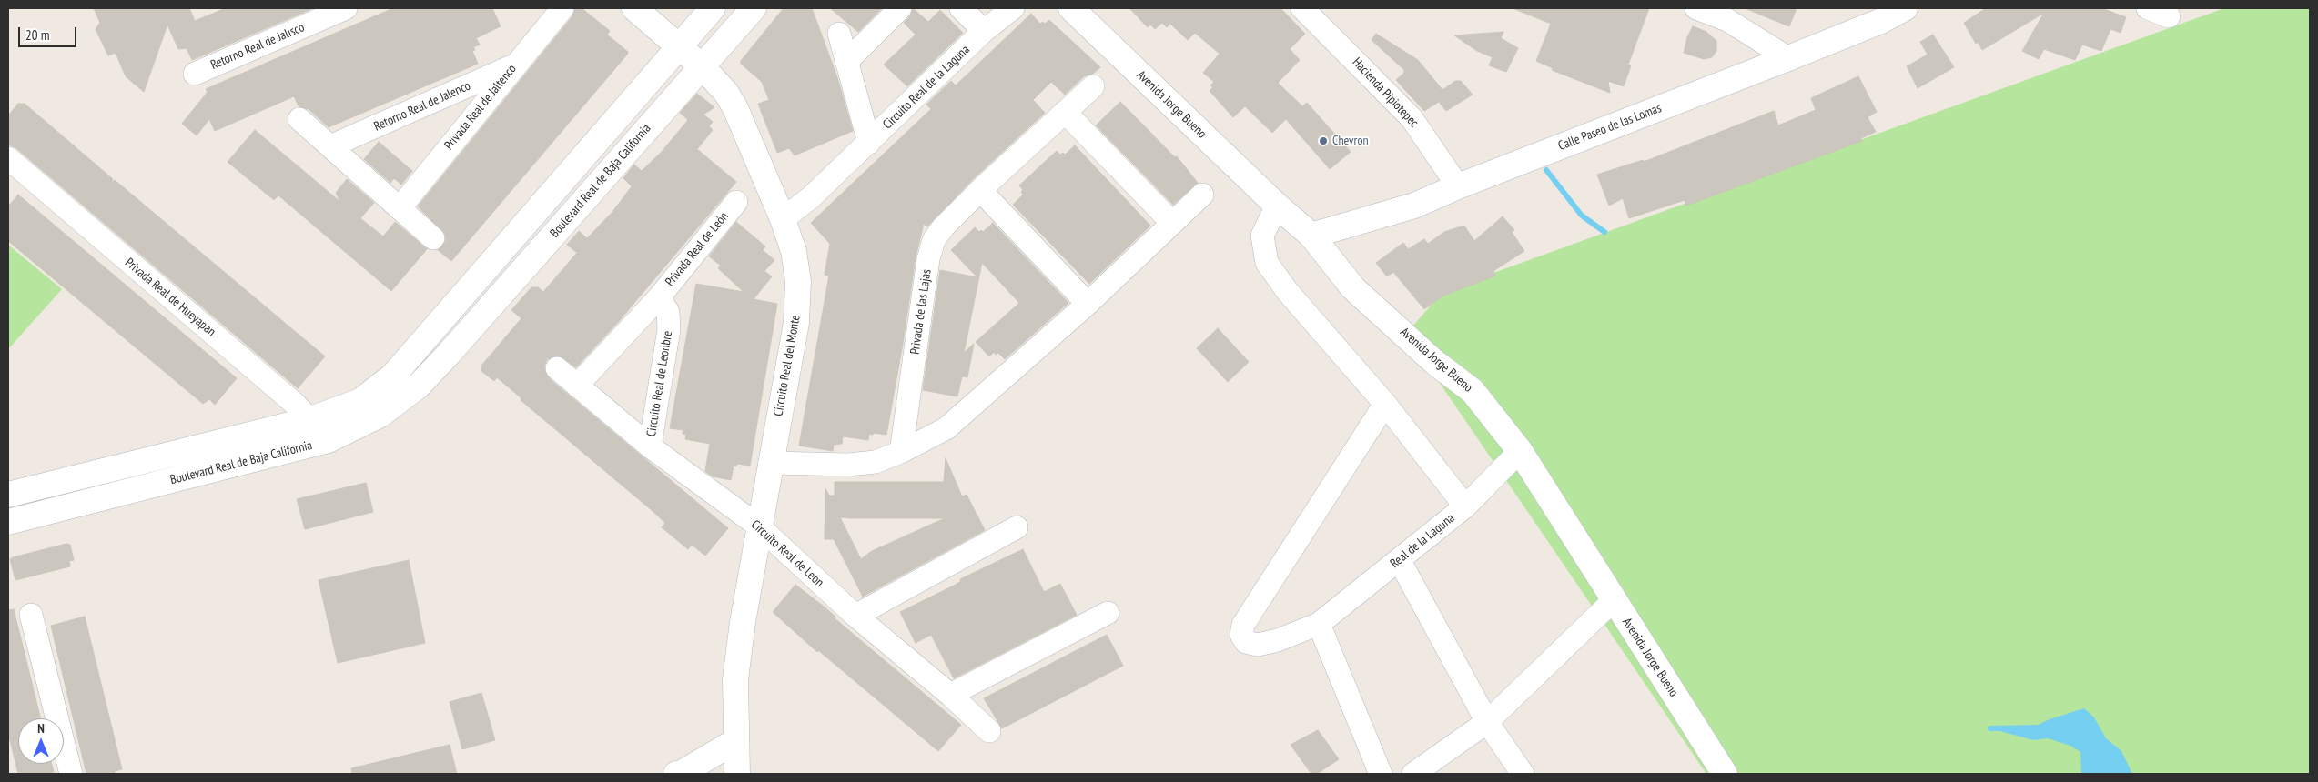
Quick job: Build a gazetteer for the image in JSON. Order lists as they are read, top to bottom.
{
  "streets": {
    "street": [
      "Retorno Real de Jalísco",
      "Circuito Real de la Laguna",
      "Hacienda Pipiotepec",
      "Avenida Jorge Bueno",
      "Retorno Real de Jalenco",
      "Privada Real de Jaltenco",
      "Calle Paseo de las Lomas",
      "Boulevard Real de Baja California",
      "Privada Real de León",
      "Privada Real de Hueyapan",
      "Privada de las Lajas",
      "Circuito Real del Monte",
      "Circuito Real de Leonbre",
      "Real de la Laguna",
      "Circuito Real de León"
    ]
  },
  "crossings": [
    ["Circuito Real de la Laguna", "Circuito Real del Monte"],
    ["Hacienda Pipiotepec", "Calle Paseo de las Lomas"],
    ["Avenida Jorge Bueno", "Calle Paseo de las Lomas"],
    ["Avenida Jorge Bueno", "Real de la Laguna"],
    ["Retorno Real de Jalenco", "Privada Real de Jaltenco"],
    ["Boulevard Real de Baja California", "Privada Real de Hueyapan"],
    ["Boulevard Real de Baja California", "Circuito Real del Monte"],
    ["Privada Real de León", "Circuito Real de Leonbre"],
    ["Circuito Real del Monte", "Circuito Real de León"],
    ["Circuito Real de Leonbre", "Circuito Real de León"]
  ],
  "places": ["Chevron"],
  "scale_bar": "20 m",
  "north": "top"
}
